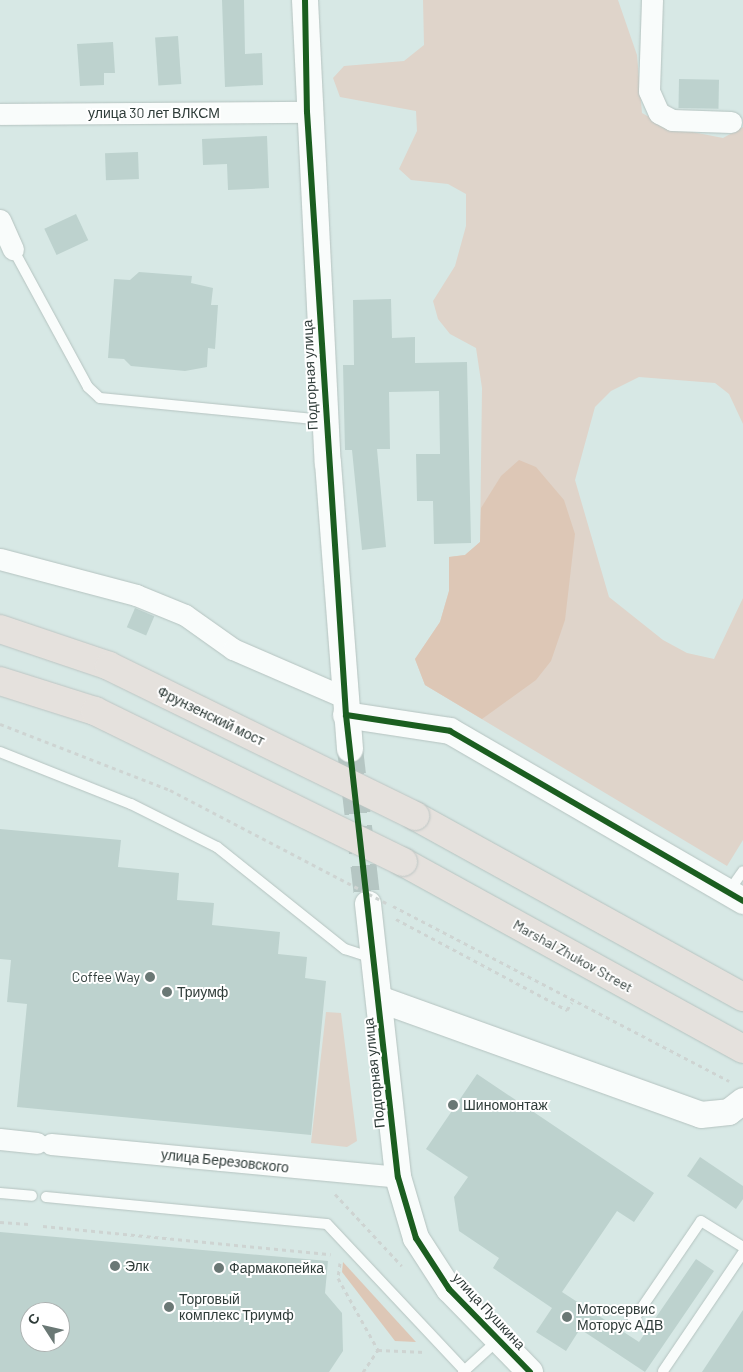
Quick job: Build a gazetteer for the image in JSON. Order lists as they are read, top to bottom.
{
  "streets": {
    "main road": ["Фрунзенский мост", "Marshal Zhukov Street"],
    "street": [
      "улица 30 лет ВЛКСМ",
      "Подгорная улица",
      "улица Березовского",
      "улица Пушкина"
    ]
  },
  "crossings": [
    ["улица 30 лет ВЛКСМ", "Подгорная улица"],
    ["Подгорная улица", "улица Березовского"],
    ["Подгорная улица", "улица Пушкина"]
  ],
  "places": [
    "Coffee Way",
    "Триумф",
    "Шиномонтаж",
    "Элк",
    "Фармакопейка",
    "Торговый комплекс Триумф",
    "Мотосервис Моторус АДВ"
  ],
  "north": "top left"
}
